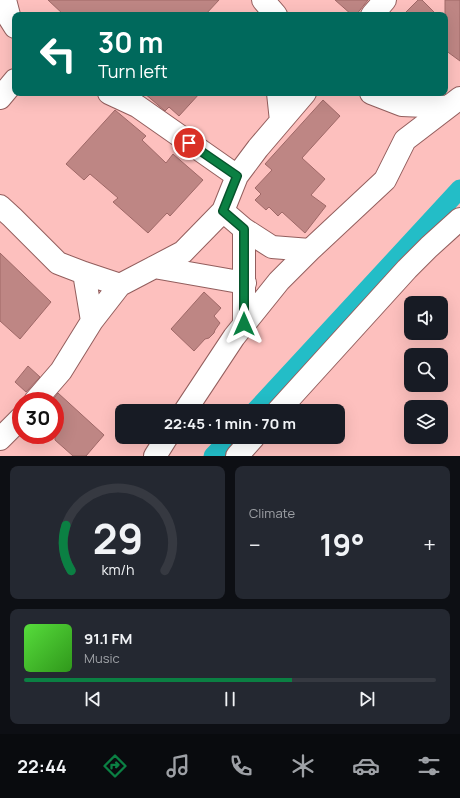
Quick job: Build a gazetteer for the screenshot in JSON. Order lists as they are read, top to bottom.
{
  "page": {
    "turn": ["30 m", "Turn left"],
    "limit": "30",
    "trip": "22:45 · 1 min · 70 m",
    "tile": "Climate",
    "heat": ["−", "19°", "+"],
    "song": ["91.1 FM", "Music"],
    "tabs": "22:44",
    "gauge": ["29", "km/h"]
  }
}
